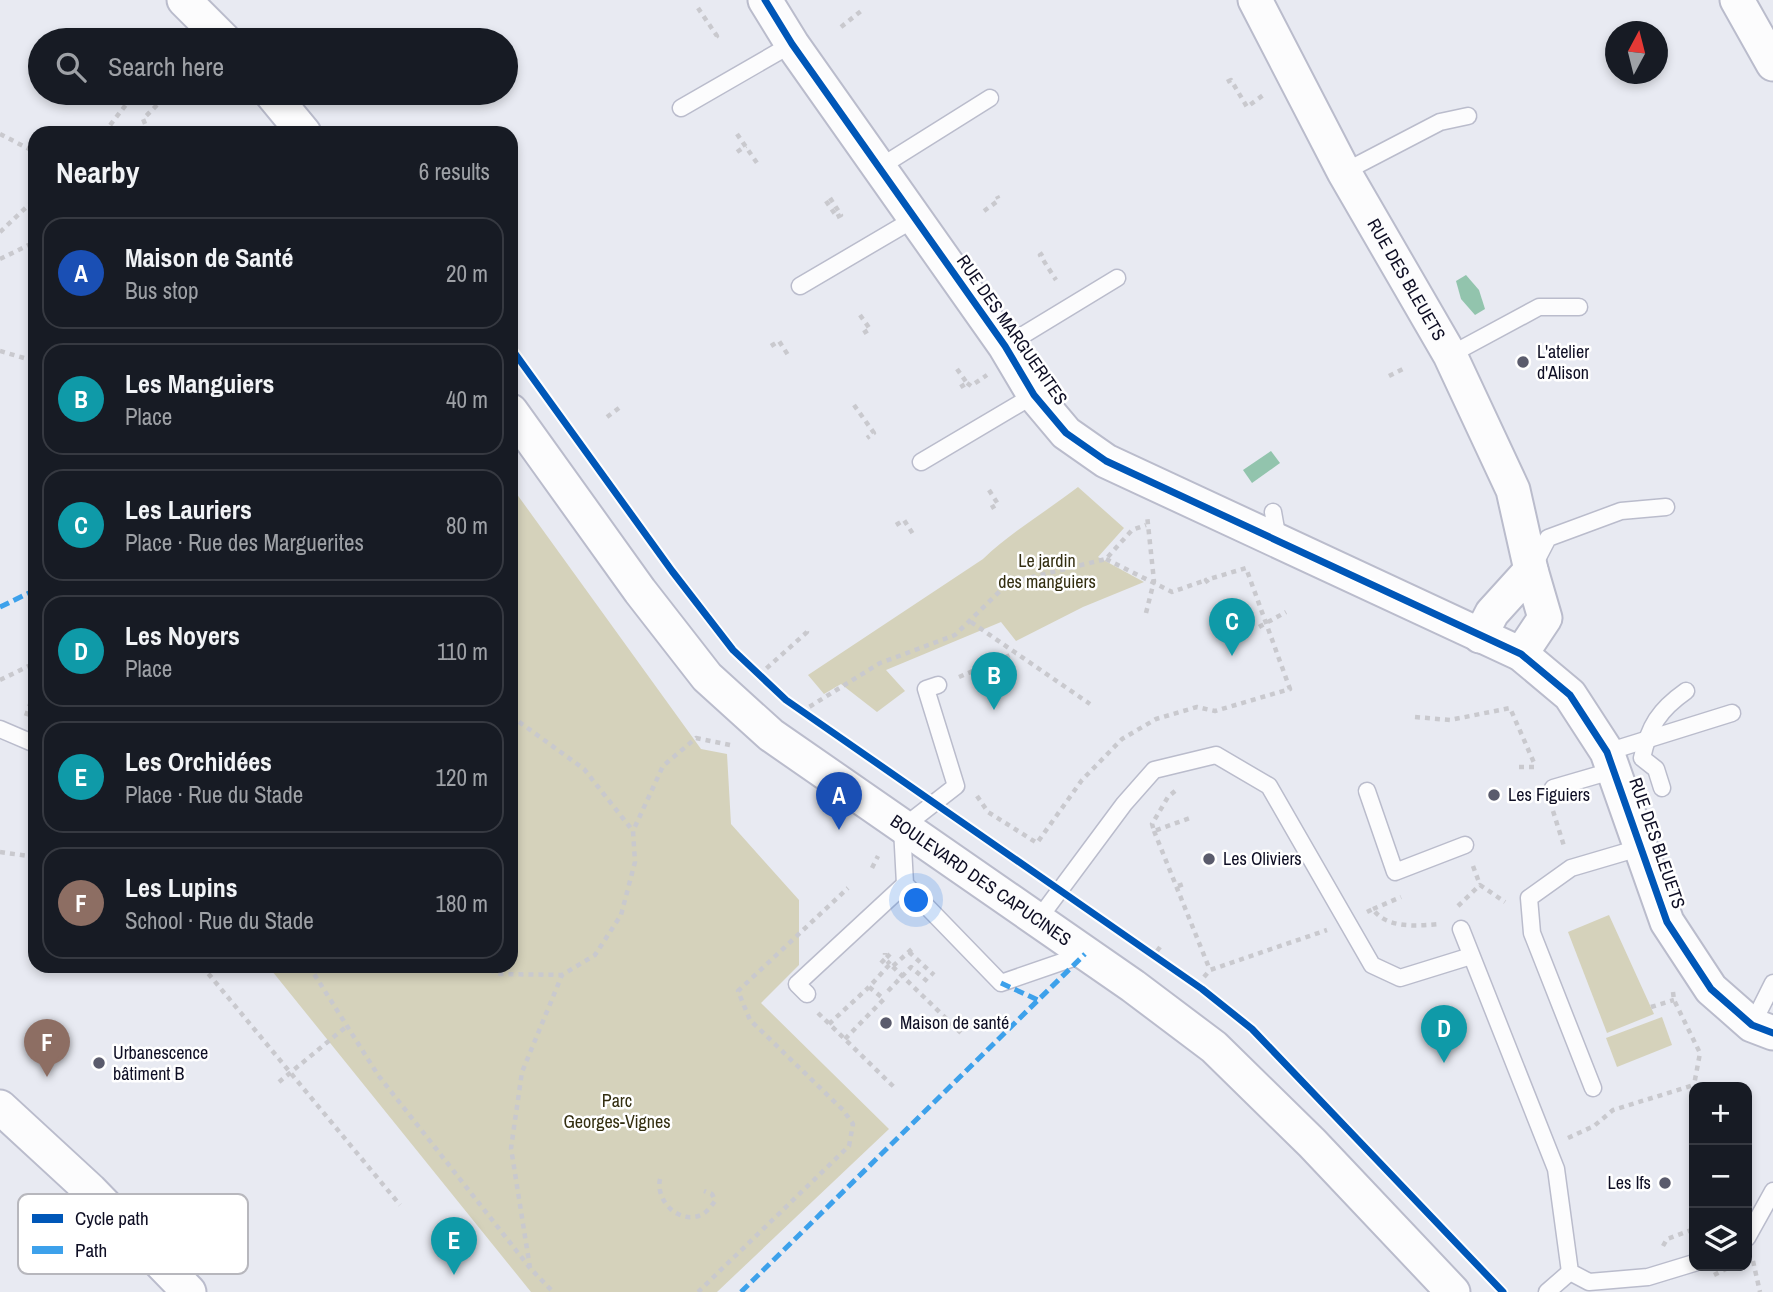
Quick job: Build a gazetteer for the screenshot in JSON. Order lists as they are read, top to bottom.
{
  "streets": {
    "street": ["RUE DES BLEUETS", "RUE DES MARGUERITES", "BOULEVARD DES CAPUCINES"]
  },
  "crossings": [
    ["RUE DES BLEUETS", "RUE DES MARGUERITES"]
  ],
  "parks": ["Le jardin des manguiers", "Parc Georges-Vignes"],
  "places": [
    "L'atelier d'Alison",
    "Les Figuiers",
    "Les Oliviers",
    "Maison de santé",
    "Urbanescence bâtiment B",
    "Les Ifs"
  ],
  "legend": ["Cycle path", "Path"],
  "north": "top",
  "page": {
    "search": "Search here",
    "heading": ["Nearby", "6 results"],
    "list": [
      {
        "mark": "A",
        "name": "Maison de Santé",
        "note": "Bus stop",
        "value": "20 m"
      },
      {
        "mark": "B",
        "name": "Les Manguiers",
        "note": "Place",
        "value": "40 m"
      },
      {
        "mark": "C",
        "name": "Les Lauriers",
        "note": "Place · Rue des Marguerites",
        "value": "80 m"
      },
      {
        "mark": "D",
        "name": "Les Noyers",
        "note": "Place",
        "value": "110 m"
      },
      {
        "mark": "E",
        "name": "Les Orchidées",
        "note": "Place · Rue du Stade",
        "value": "120 m"
      },
      {
        "mark": "F",
        "name": "Les Lupins",
        "note": "School · Rue du Stade",
        "value": "180 m"
      }
    ],
    "pins": [
      "C",
      "B",
      "A",
      "D",
      "F",
      "E"
    ],
    "map_buttons": ["+", "−"]
  }
}
